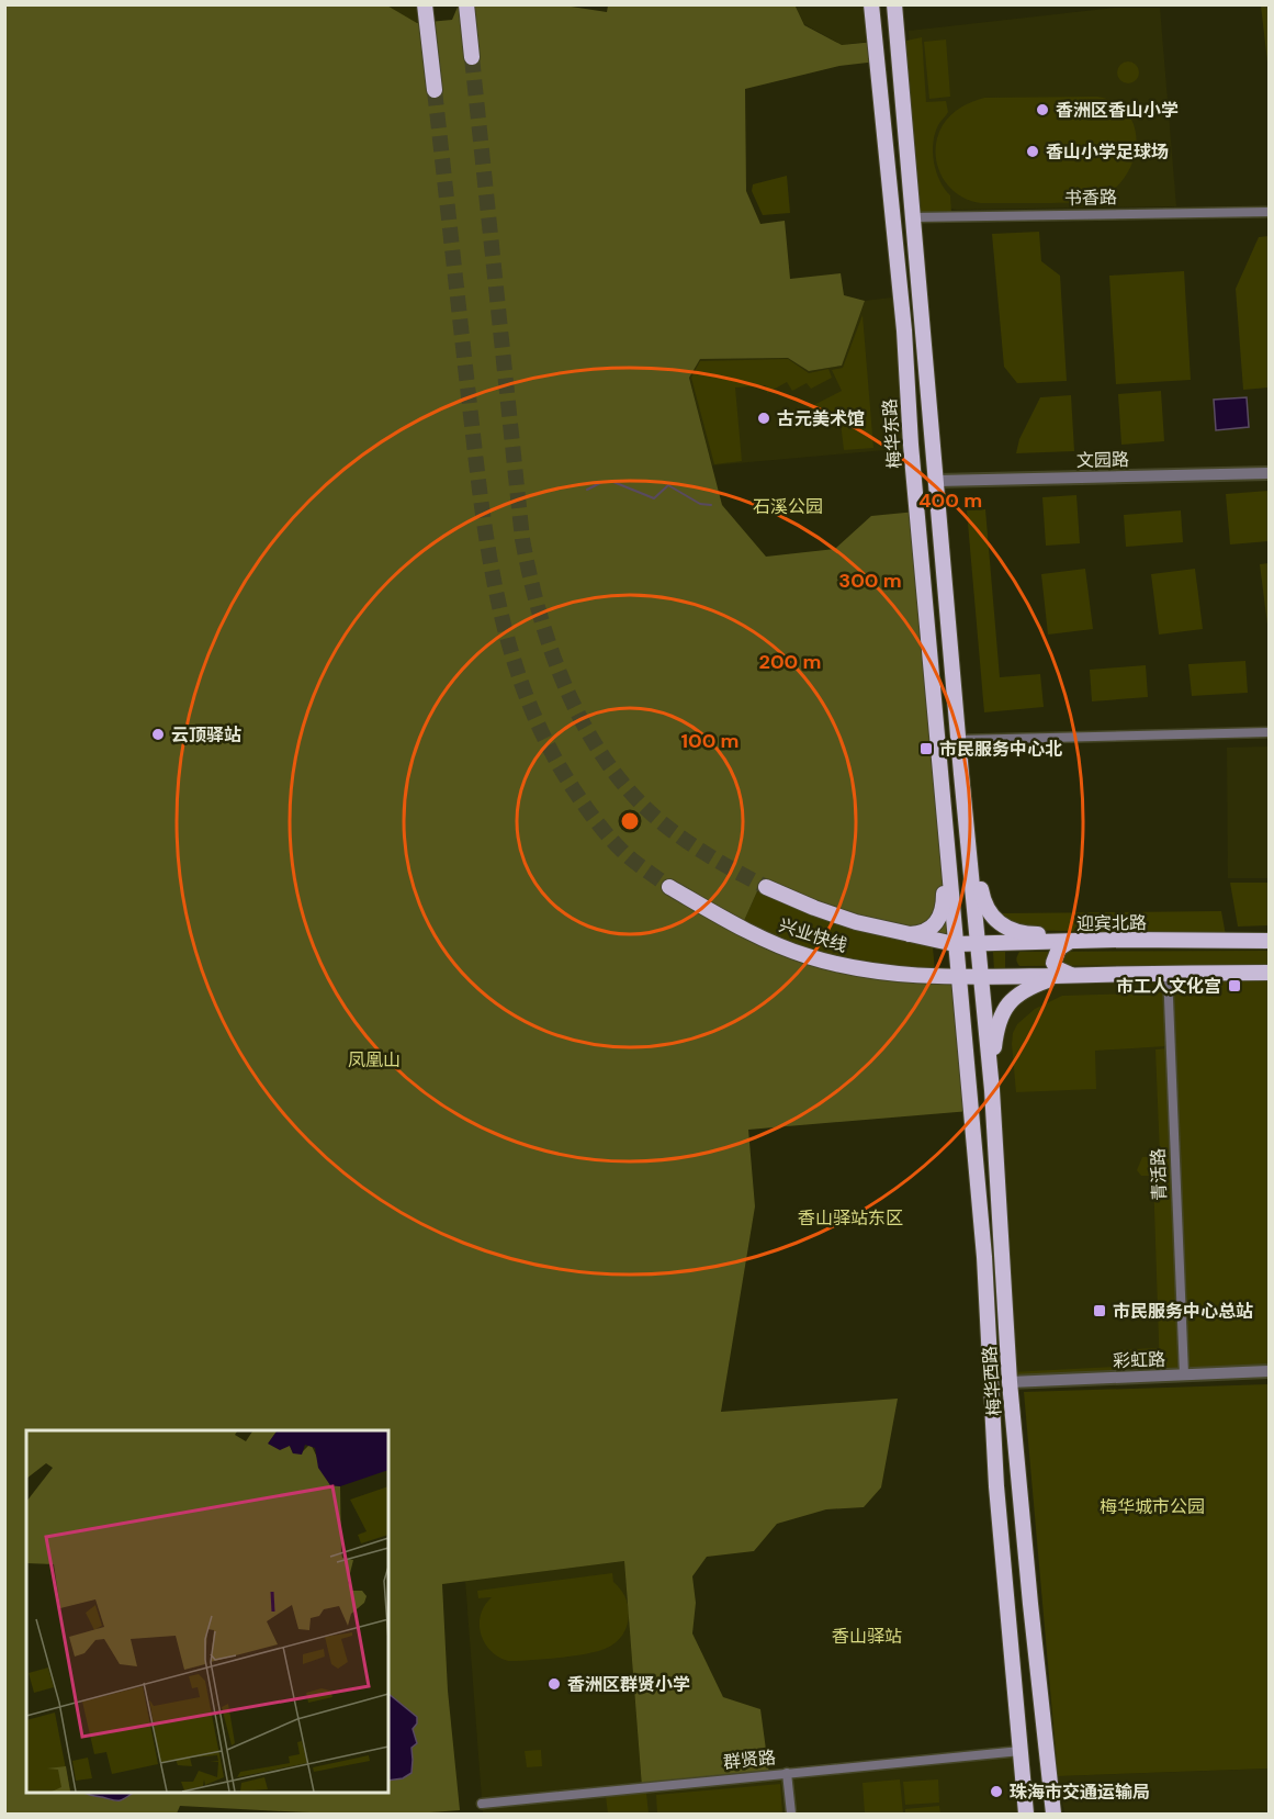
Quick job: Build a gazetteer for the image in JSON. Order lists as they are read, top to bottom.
{
  "streets": {
    "main road": [
      "梅华东路",
      "迎宾北路",
      "兴业快线",
      "梅华西路"
    ],
    "street": [
      "书香路",
      "文园路",
      "青活路",
      "彩虹路",
      "群贤路"
    ]
  },
  "crossings": [
    ["梅华东路", "迎宾北路"],
    ["梅华东路", "兴业快线"],
    ["梅华东路", "梅华西路"],
    ["迎宾北路", "兴业快线"],
    ["迎宾北路", "梅华西路"],
    ["兴业快线", "梅华西路"],
    ["青活路", "彩虹路"],
    ["彩虹路", "梅华西路"],
    ["梅华西路", "群贤路"]
  ],
  "parks": [
    "石溪公园",
    "凤凰山",
    "香山驿站东区",
    "梅华城市公园",
    "香山驿站"
  ],
  "places": {
    "other": [
      "香洲区香山小学",
      "香山小学足球场",
      "古元美术馆",
      "云顶驿站",
      "香洲区群贤小学",
      "珠海市交通运输局"
    ],
    "transit": ["市民服务中心北", "市工人文化宫", "市民服务中心总站"]
  },
  "rings": [
    "400 m",
    "300 m",
    "200 m",
    "100 m"
  ]
}
